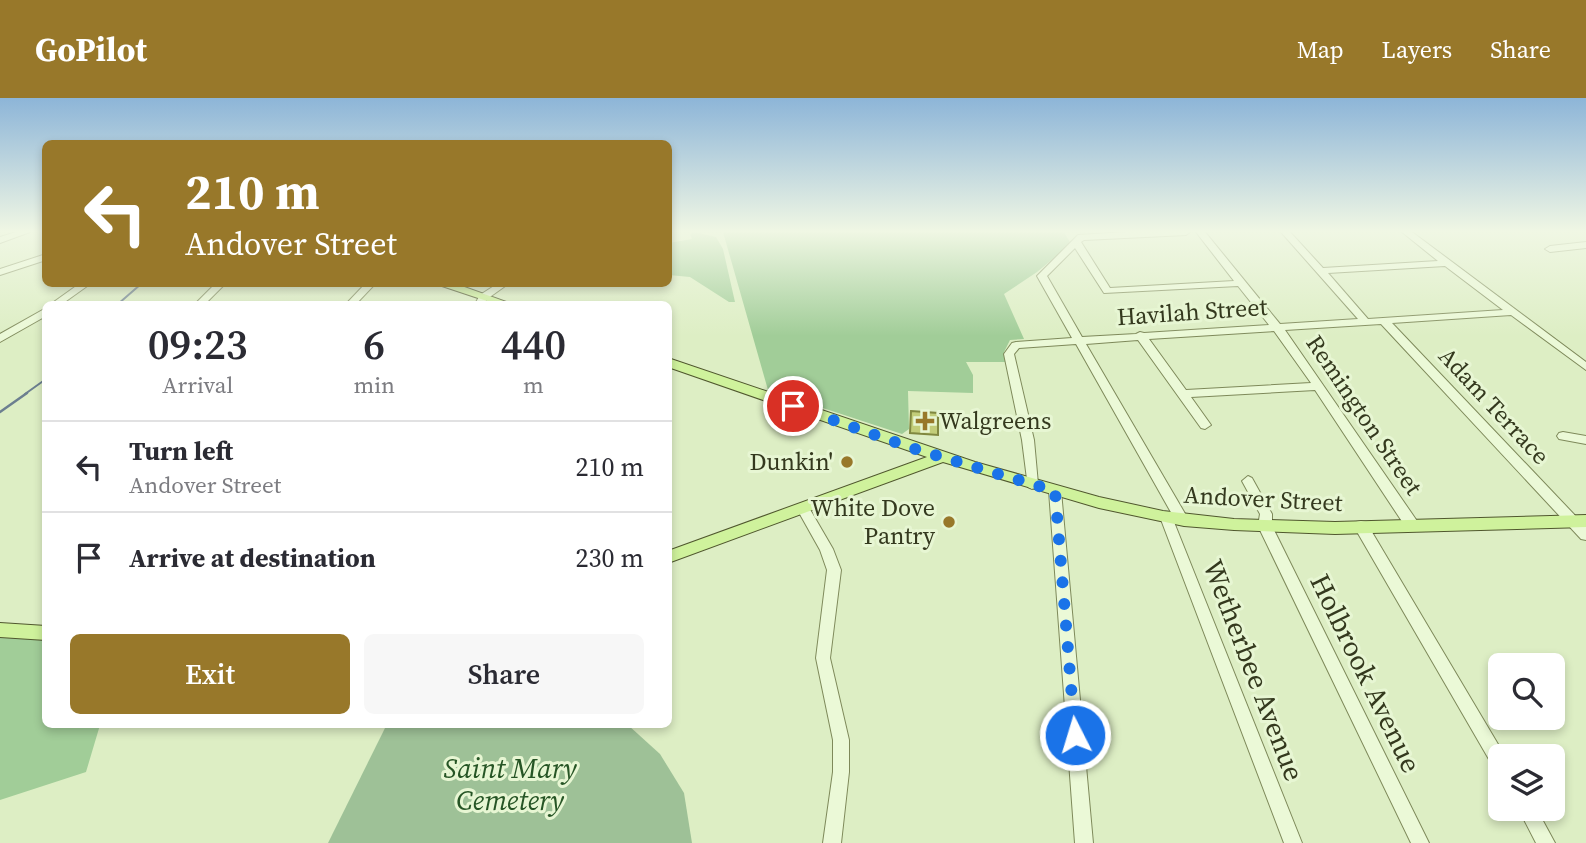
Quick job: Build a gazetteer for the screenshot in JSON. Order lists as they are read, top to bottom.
{
  "streets": {
    "main road": ["Andover Street"],
    "street": [
      "Havilah Street",
      "Adam Terrace",
      "Remington Street",
      "Wetherbee Avenue",
      "Holbrook Avenue"
    ]
  },
  "crossings": [
    ["Havilah Street", "Adam Terrace"],
    ["Havilah Street", "Remington Street"],
    ["Havilah Street", "Andover Street"],
    ["Adam Terrace", "Andover Street"],
    ["Remington Street", "Andover Street"],
    ["Andover Street", "Wetherbee Avenue"],
    ["Andover Street", "Holbrook Avenue"]
  ],
  "parks": ["Saint Mary Cemetery"],
  "places": {
    "health": ["Walgreens"],
    "other": ["Dunkin'", "White Dove Pantry"]
  },
  "page": {
    "header": "GoPilot",
    "nav": ["Map", "Layers", "Share"],
    "turn": ["210 m", "Andover Street"],
    "eta": [
      "09:23",
      "Arrival",
      "6",
      "min",
      "440",
      "m"
    ],
    "list": [
      {
        "name": "Turn left",
        "note": "Andover Street",
        "value": "210 m"
      },
      {
        "name": "Arrive at destination",
        "value": "230 m"
      }
    ],
    "buttons": ["Exit", "Share"]
  }
}
